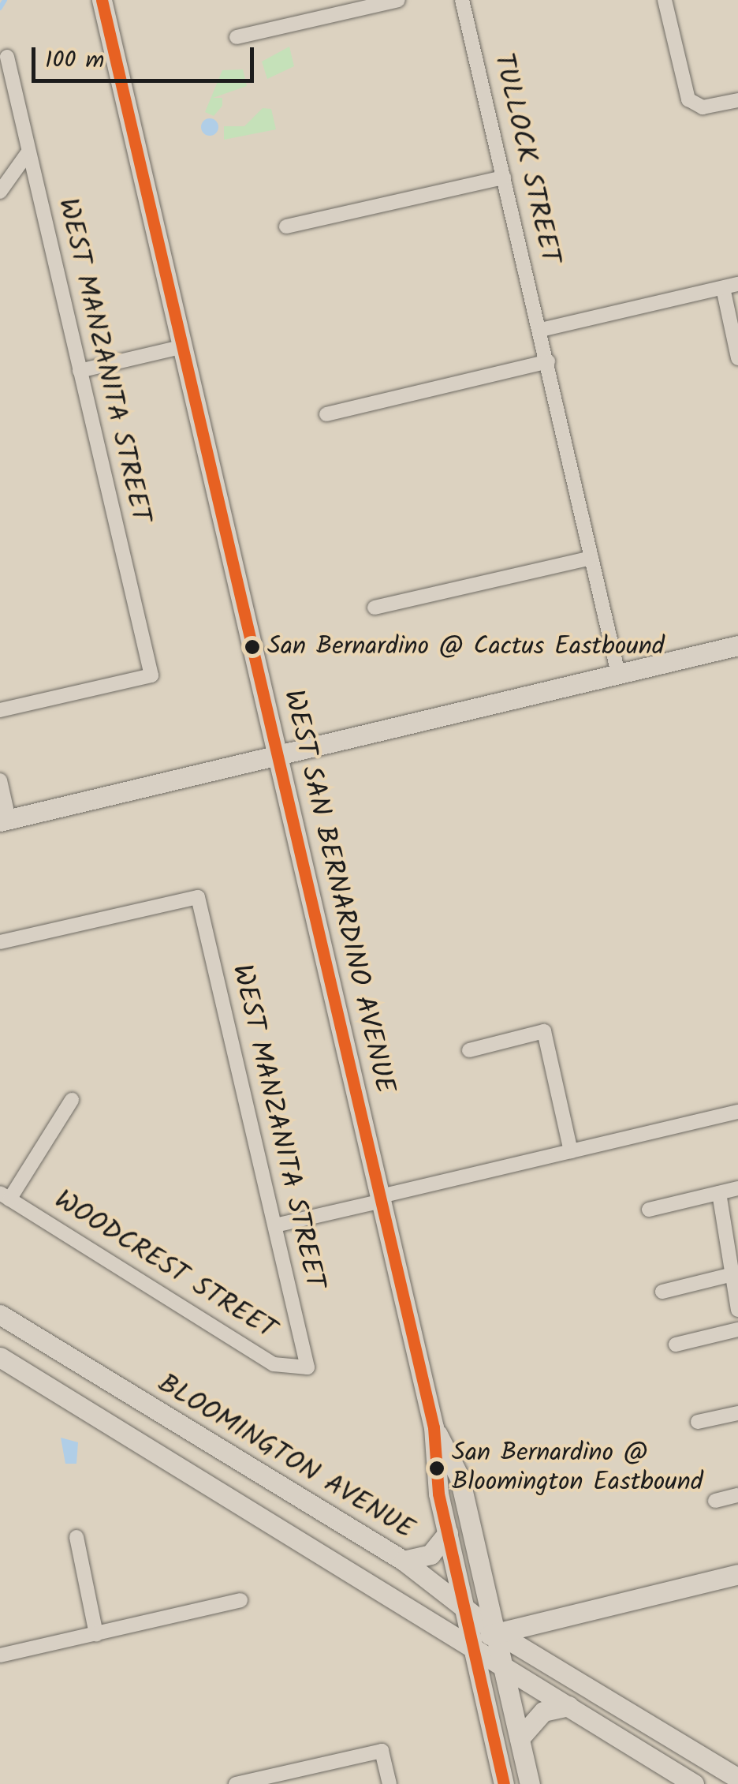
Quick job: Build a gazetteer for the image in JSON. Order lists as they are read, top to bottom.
{
  "streets": {
    "main road": ["WEST SAN BERNARDINO AVENUE", "BLOOMINGTON AVENUE"],
    "street": ["TULLOCK STREET", "WEST MANZANITA STREET", "WOODCREST STREET"]
  },
  "crossings": [
    ["WEST MANZANITA STREET", "WOODCREST STREET"],
    ["WEST SAN BERNARDINO AVENUE", "BLOOMINGTON AVENUE"]
  ],
  "places": ["San Bernardino @ Cactus Eastbound", "San Bernardino @ Bloomington Eastbound"],
  "scale_bar": "100 m"
}
